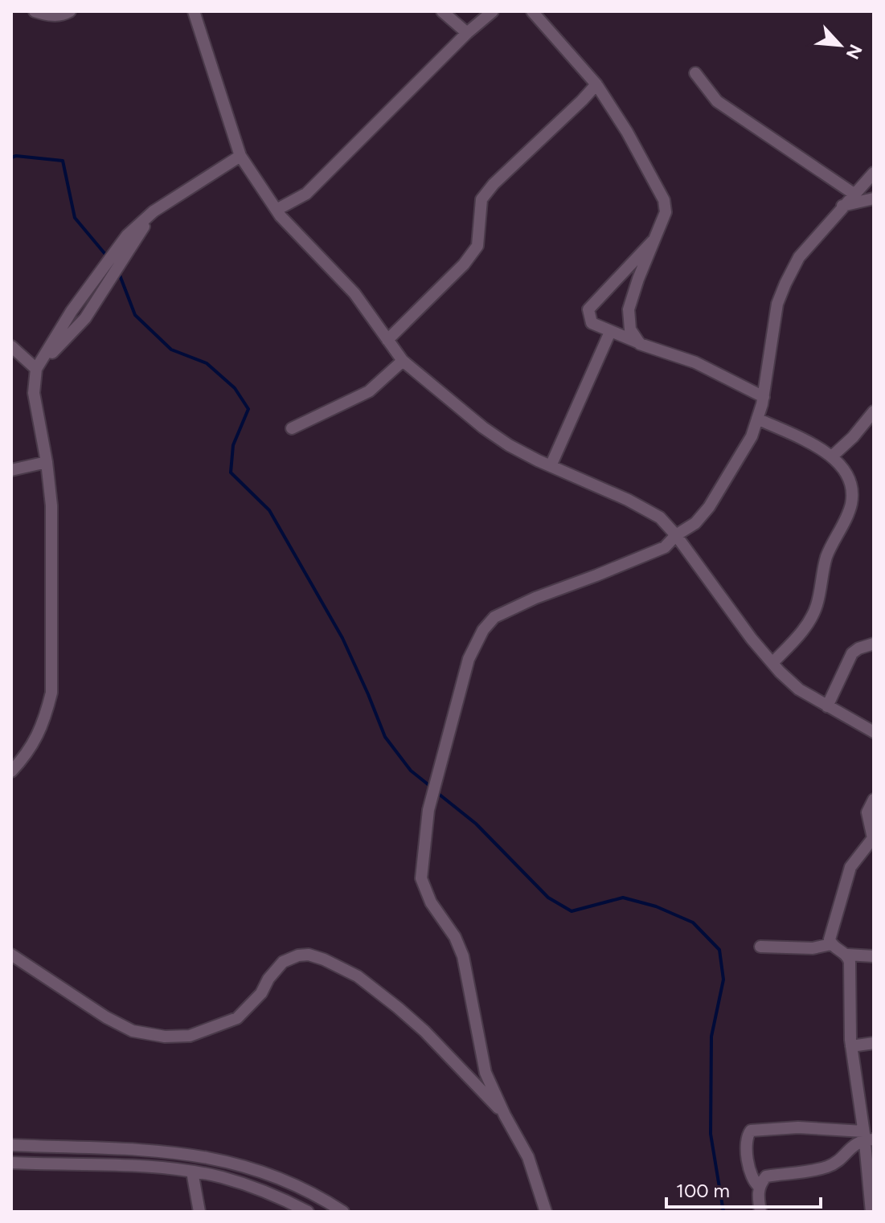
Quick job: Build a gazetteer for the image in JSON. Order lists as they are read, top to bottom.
{
  "scale_bar": "100 m",
  "north": "bottom right"
}
